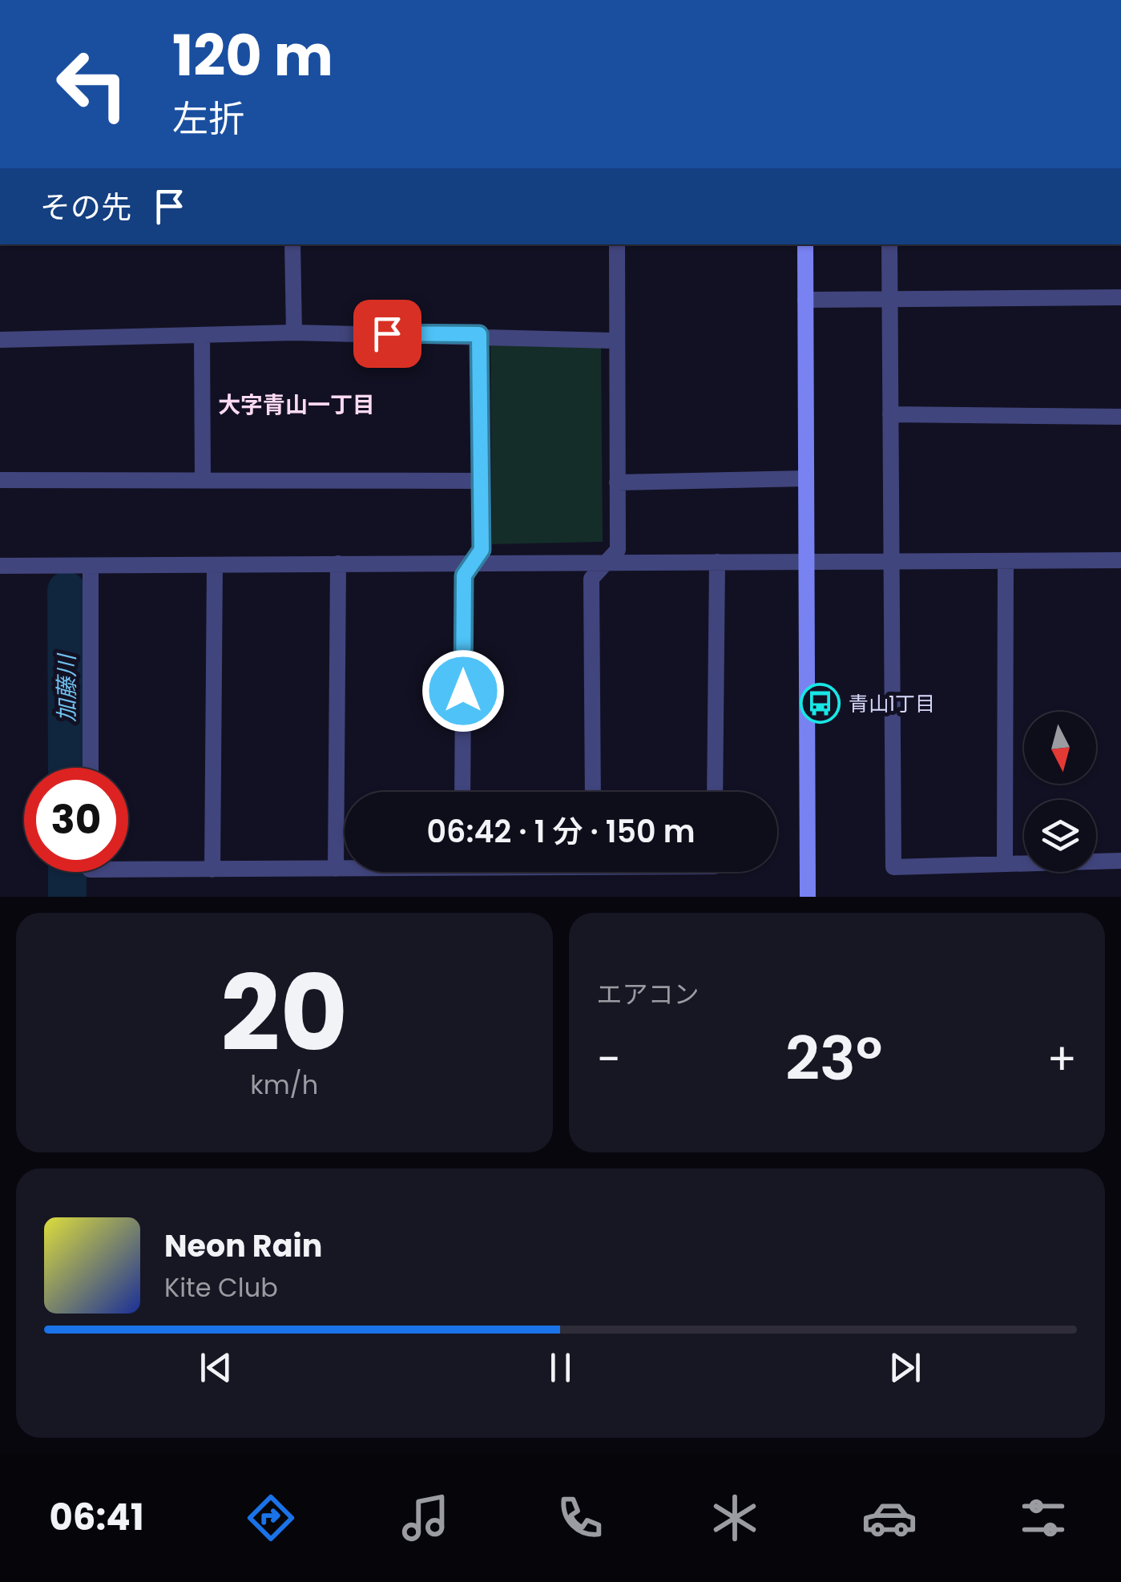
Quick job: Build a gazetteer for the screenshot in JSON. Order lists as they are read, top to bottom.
{
  "districts": ["大字青山一丁目"],
  "water": ["加藤川"],
  "places": {
    "bus stop": ["青山1丁目"]
  },
  "north": "bottom",
  "page": {
    "turn": ["120 m", "左折"],
    "then": "その先",
    "limit": "30",
    "trip": "06:42 · 1 分 · 150 m",
    "tile": [
      ["20", "km/h"],
      "エアコン"
    ],
    "heat": ["−", "23°", "+"],
    "song": ["Neon Rain", "Kite Club"],
    "tabs": "06:41"
  }
}
